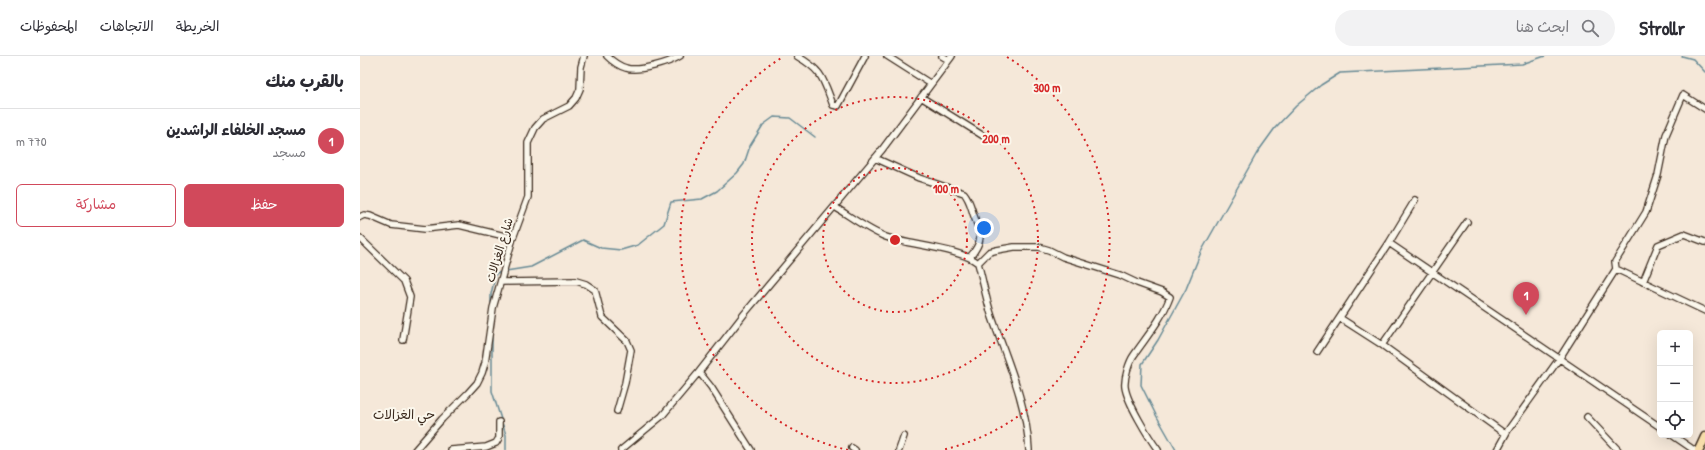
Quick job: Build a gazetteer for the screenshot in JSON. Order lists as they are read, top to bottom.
{
  "streets": {
    "street": ["شارع الغزالات"]
  },
  "districts": ["حي الغزالات"],
  "page": {
    "header": "Strollr",
    "search": "ابحث هنا",
    "nav": ["الخريطة", "الاتجاهات", "المحفوظات"],
    "heading": "بالقرب منك",
    "list": [
      {
        "mark": "1",
        "name": "مسجد الخلفاء الراشدين",
        "note": "مسجد",
        "value": "770 m"
      }
    ],
    "buttons": ["حفظ", "مشاركة"],
    "pins": "1",
    "map_buttons": ["+", "−"]
  },
  "rings": ["300 m", "200 m", "100 m"]
}
